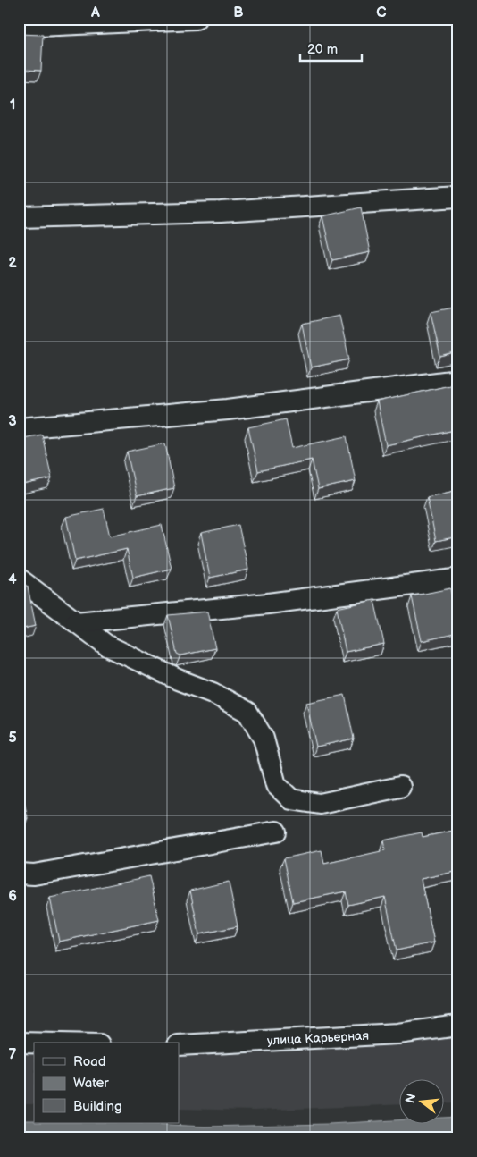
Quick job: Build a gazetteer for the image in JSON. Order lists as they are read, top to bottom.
{
  "streets": {
    "street": ["улица Карьерная"]
  },
  "legend": ["Road", "Water", "Building"],
  "scale_bar": "20 m",
  "north": "left",
  "grid": {
    "columns": ["A", "B", "C"],
    "rows": [
      "1",
      "2",
      "3",
      "4",
      "5",
      "6",
      "7"
    ]
  }
}
